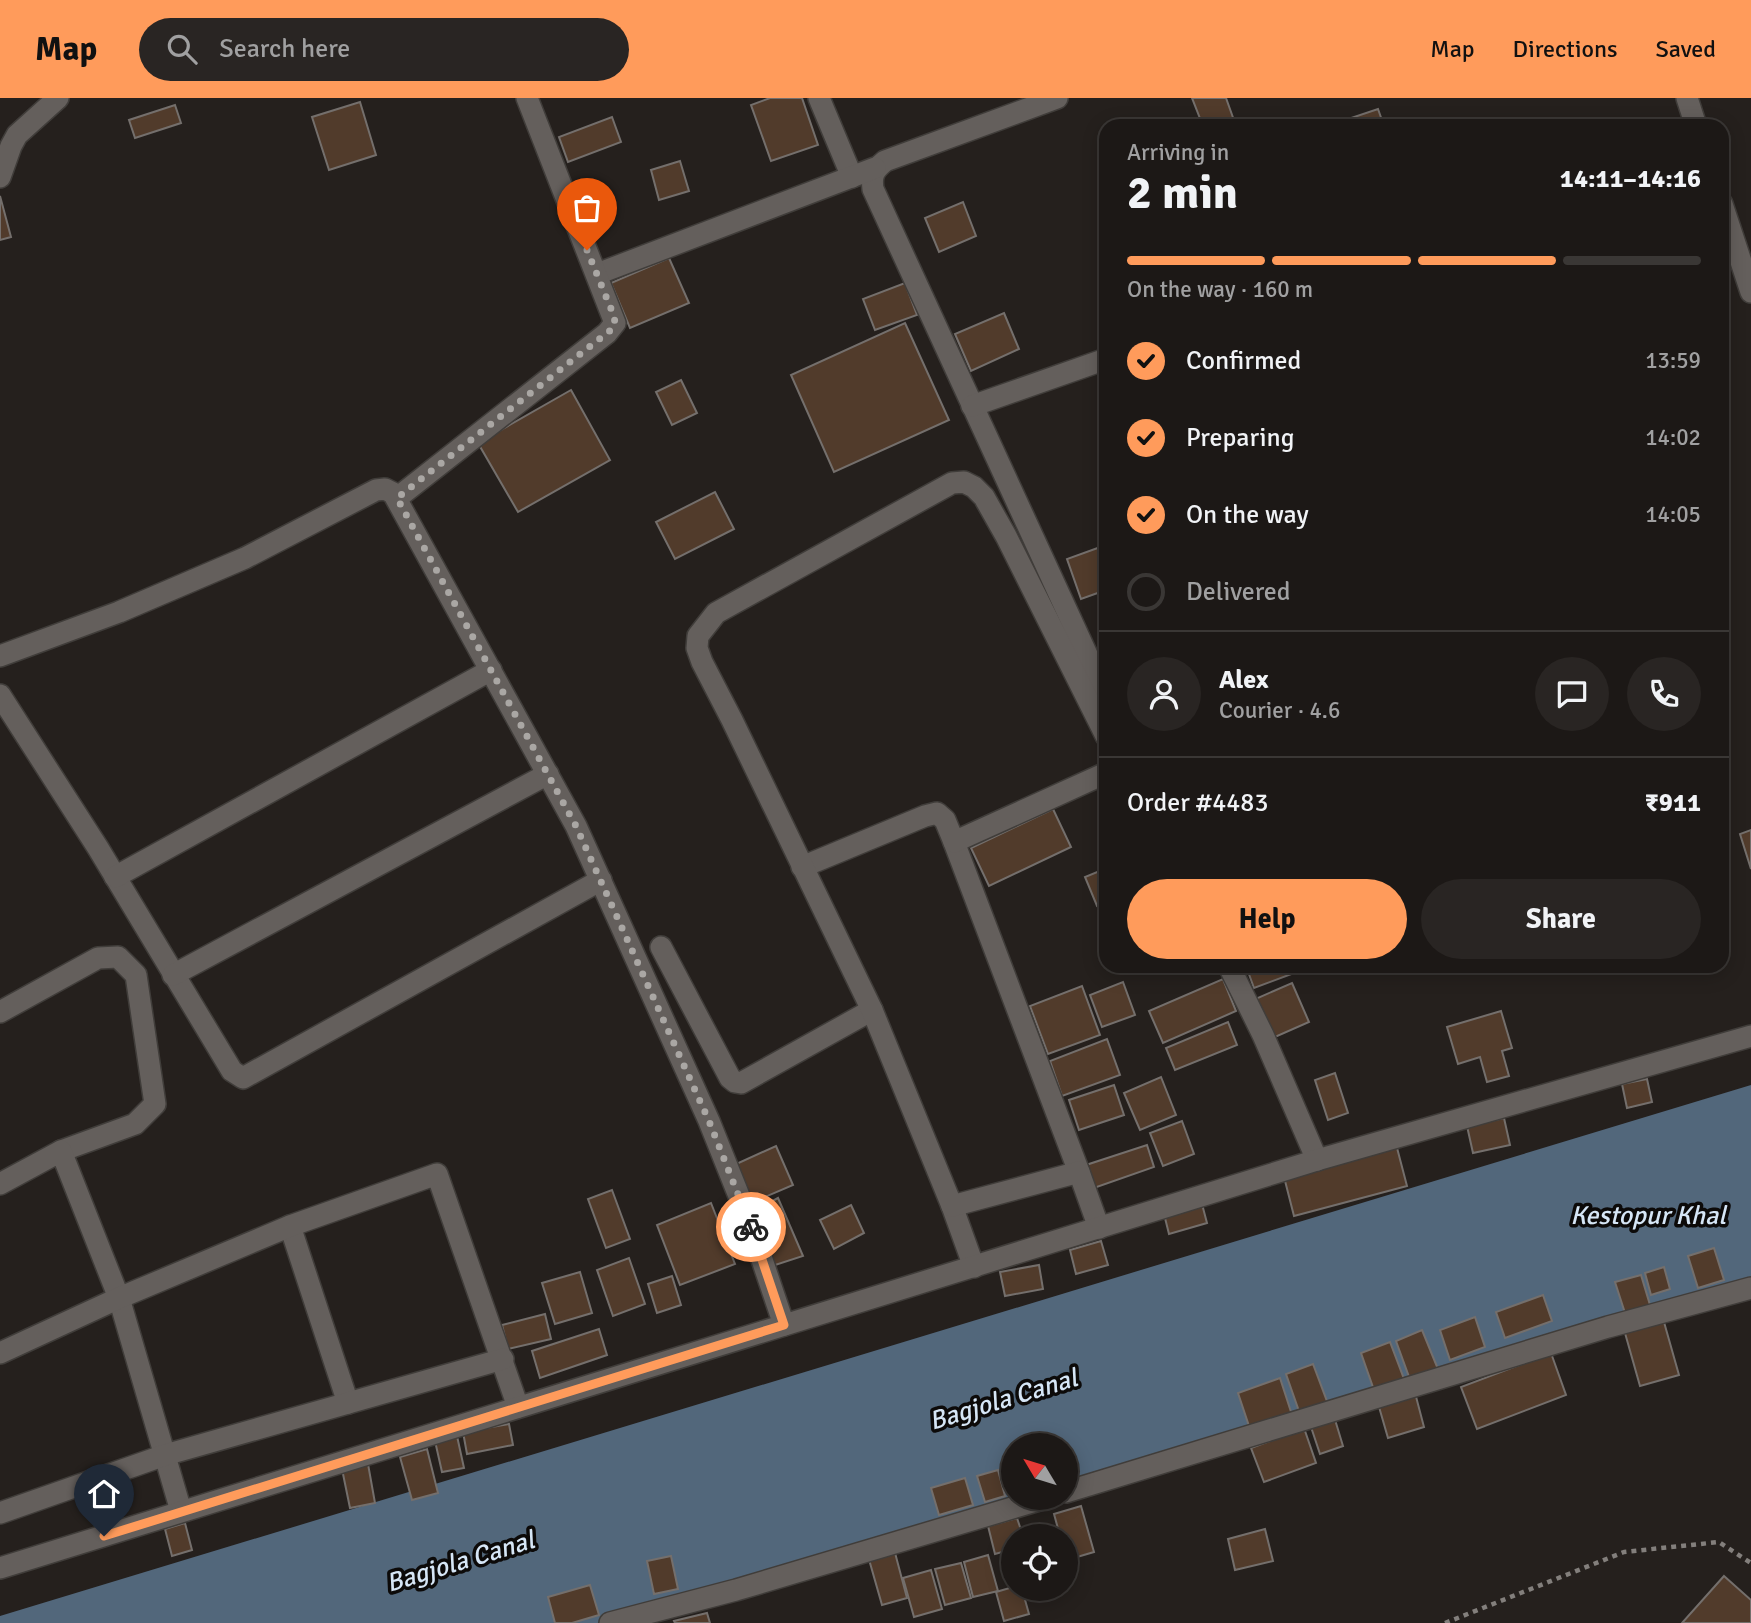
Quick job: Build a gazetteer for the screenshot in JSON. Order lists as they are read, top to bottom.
{
  "water": ["Kestopur Khal", "Bagjola Canal"],
  "north": "top left",
  "page": {
    "header": "Map",
    "search": "Search here",
    "nav": ["Map", "Directions", "Saved"],
    "heading": ["2 min", "Arriving in", "14:11–14:16"],
    "panel": [
      "Alex",
      "Courier · 4.6",
      "Order #4483",
      "₹911"
    ],
    "bar": "On the way · 160 m",
    "list": [
      ["Confirmed", "13:59"],
      ["Preparing", "14:02"],
      ["On the way", "14:05"],
      "Delivered"
    ],
    "buttons": ["Help", "Share"]
  }
}
